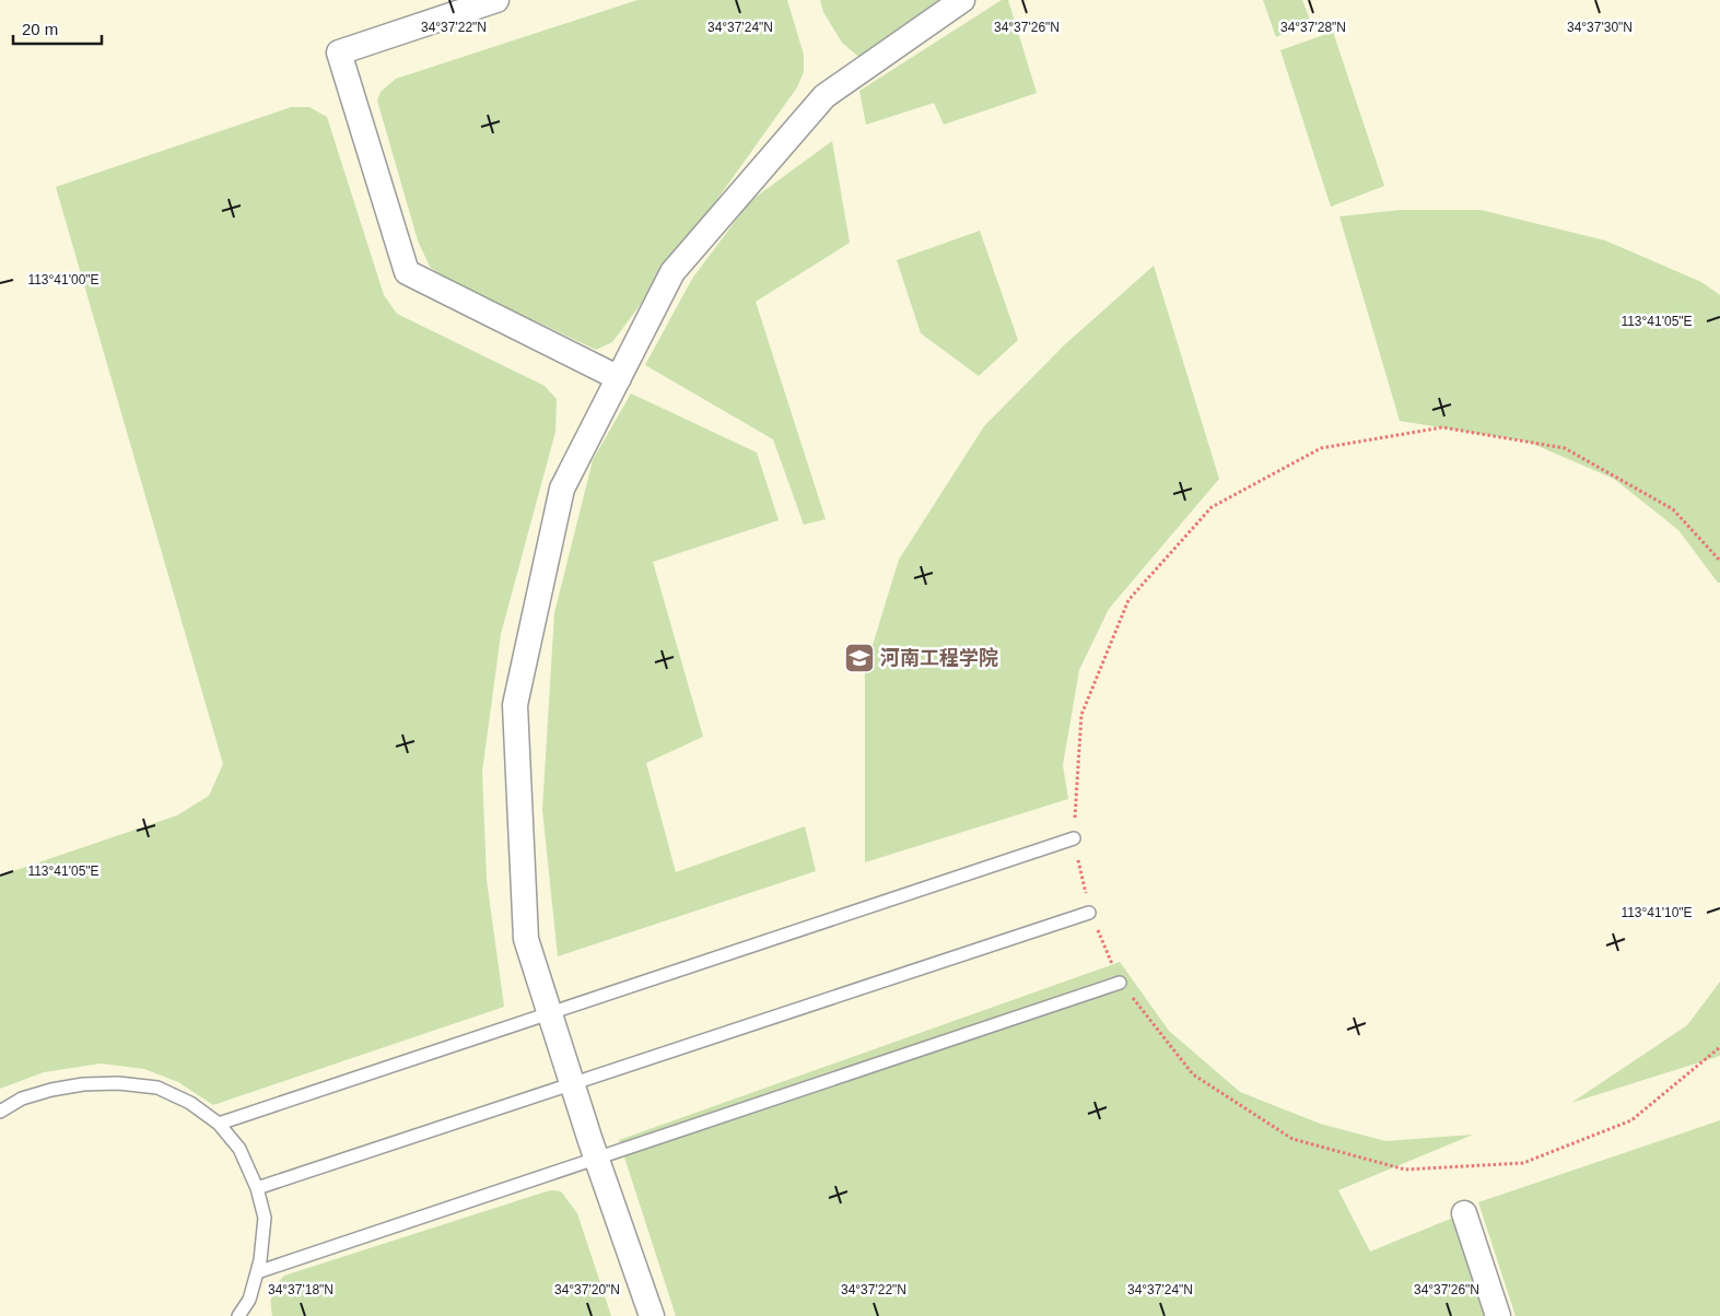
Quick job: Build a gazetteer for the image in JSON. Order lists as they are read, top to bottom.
{
  "places": {
    "school or university": ["河南工程学院"]
  },
  "scale_bar": "20 m",
  "coordinates": [
    "34°37'22\"N",
    "34°37'24\"N",
    "34°37'26\"N",
    "34°37'28\"N",
    "34°37'30\"N",
    "113°41'00\"E",
    "113°41'05\"E",
    "113°41'10\"E",
    "34°37'18\"N",
    "34°37'20\"N"
  ]
}
